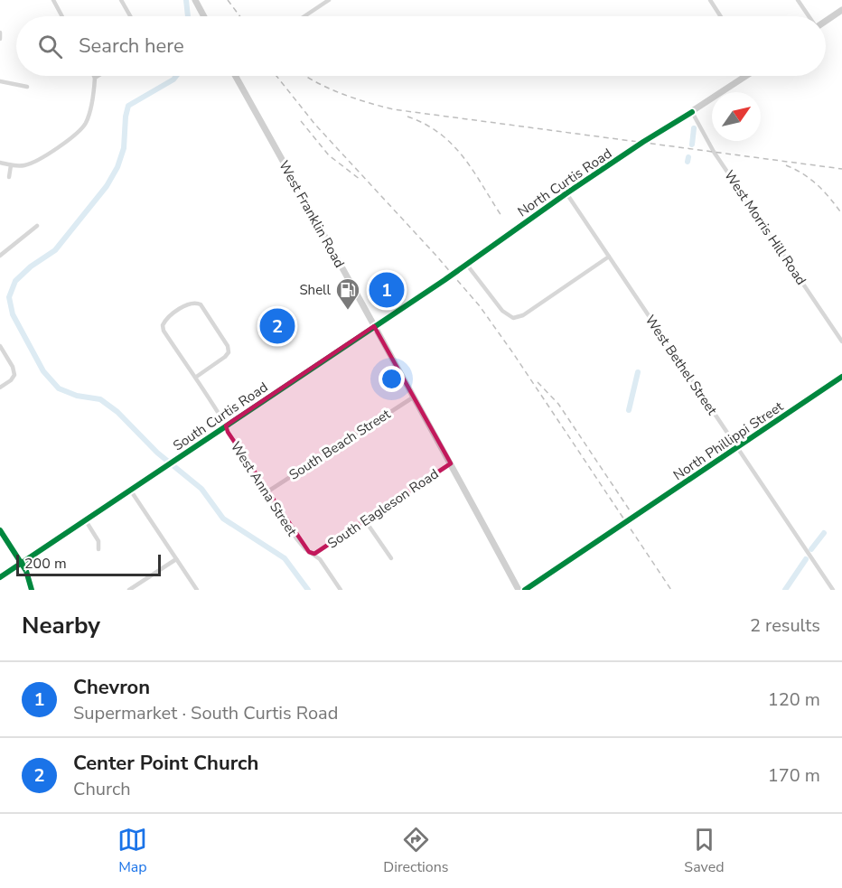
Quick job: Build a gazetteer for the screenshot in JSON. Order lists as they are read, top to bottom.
{
  "streets": {
    "main road": [
      "North Curtis Road",
      "West Franklin Road",
      "South Curtis Road",
      "North Phillippi Street"
    ],
    "street": [
      "West Morris Hill Road",
      "West Bethel Street",
      "South Beach Street",
      "West Anna Street",
      "South Eagleson Road"
    ]
  },
  "crossings": [
    ["North Curtis Road", "West Morris Hill Road"],
    ["North Curtis Road", "West Bethel Street"],
    ["North Curtis Road", "South Curtis Road"],
    ["West Franklin Road", "South Curtis Road"],
    ["West Franklin Road", "South Beach Street"],
    ["West Franklin Road", "South Eagleson Road"],
    ["West Bethel Street", "North Phillippi Street"],
    ["South Curtis Road", "West Anna Street"],
    ["South Beach Street", "West Anna Street"],
    ["West Anna Street", "South Eagleson Road"]
  ],
  "places": {
    "fuel station": ["Shell"]
  },
  "scale_bar": "200 m",
  "north": "top right",
  "page": {
    "search": "Search here",
    "pins": ["1", "2"],
    "scale": "200 m",
    "heading": ["Nearby", "2 results"],
    "list": [
      {
        "mark": "1",
        "name": "Chevron",
        "note": "Supermarket · South Curtis Road",
        "value": "120 m"
      },
      {
        "mark": "2",
        "name": "Center Point Church",
        "note": "Church",
        "value": "170 m"
      }
    ],
    "nav": ["Map", "Directions", "Saved"]
  }
}
